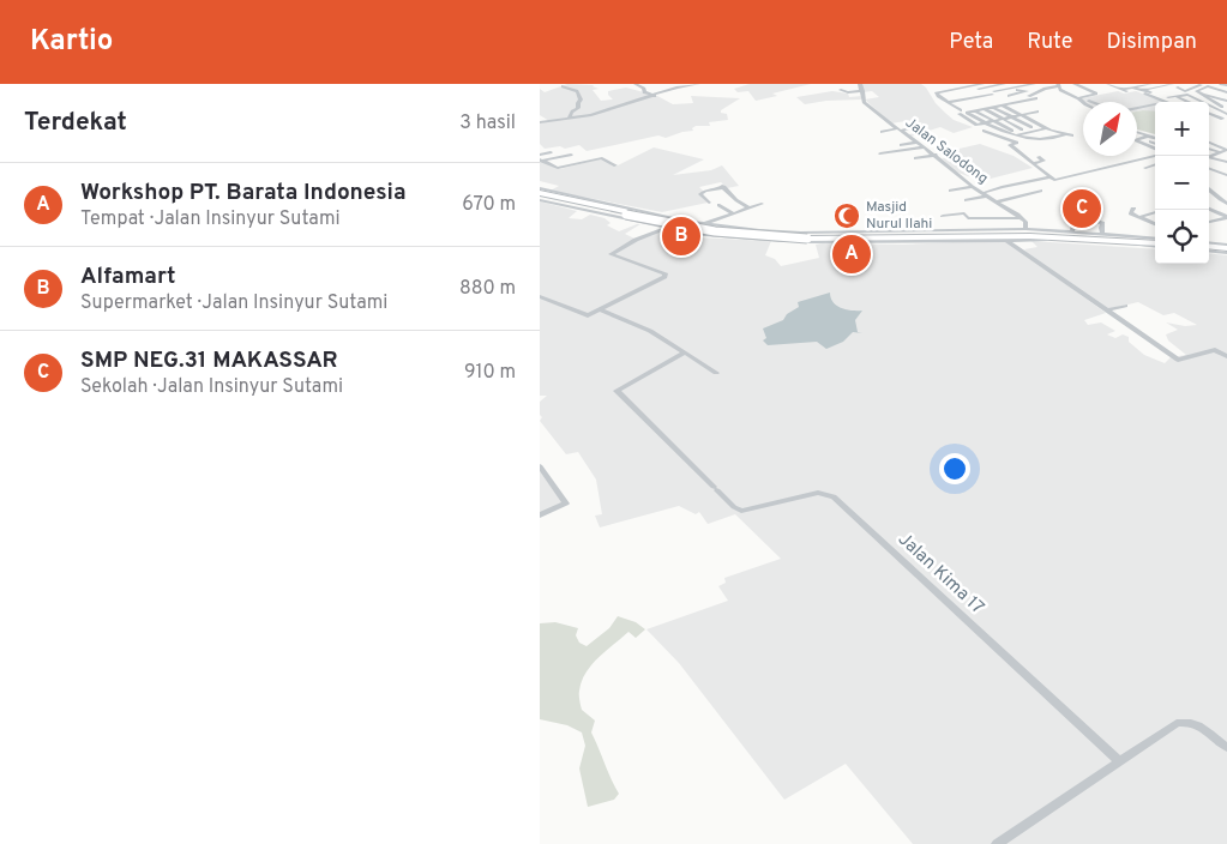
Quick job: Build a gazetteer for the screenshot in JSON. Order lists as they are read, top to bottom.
{
  "streets": {
    "street": ["Jalan Salodong", "Jalan Kima 17"]
  },
  "places": {
    "mosque": ["Masjid Nurul Ilahi"]
  },
  "north": "top right",
  "page": {
    "header": "Kartio",
    "nav": ["Peta", "Rute", "Disimpan"],
    "heading": ["Terdekat", "3 hasil"],
    "map_buttons": ["+", "−"],
    "list": [
      {
        "mark": "A",
        "name": "Workshop PT. Barata Indonesia",
        "note": "Tempat · Jalan Insinyur Sutami",
        "value": "670 m"
      },
      {
        "mark": "B",
        "name": "Alfamart",
        "note": "Supermarket · Jalan Insinyur Sutami",
        "value": "880 m"
      },
      {
        "mark": "C",
        "name": "SMP NEG.31 MAKASSAR",
        "note": "Sekolah · Jalan Insinyur Sutami",
        "value": "910 m"
      }
    ],
    "pins": ["C", "B", "A"]
  }
}
